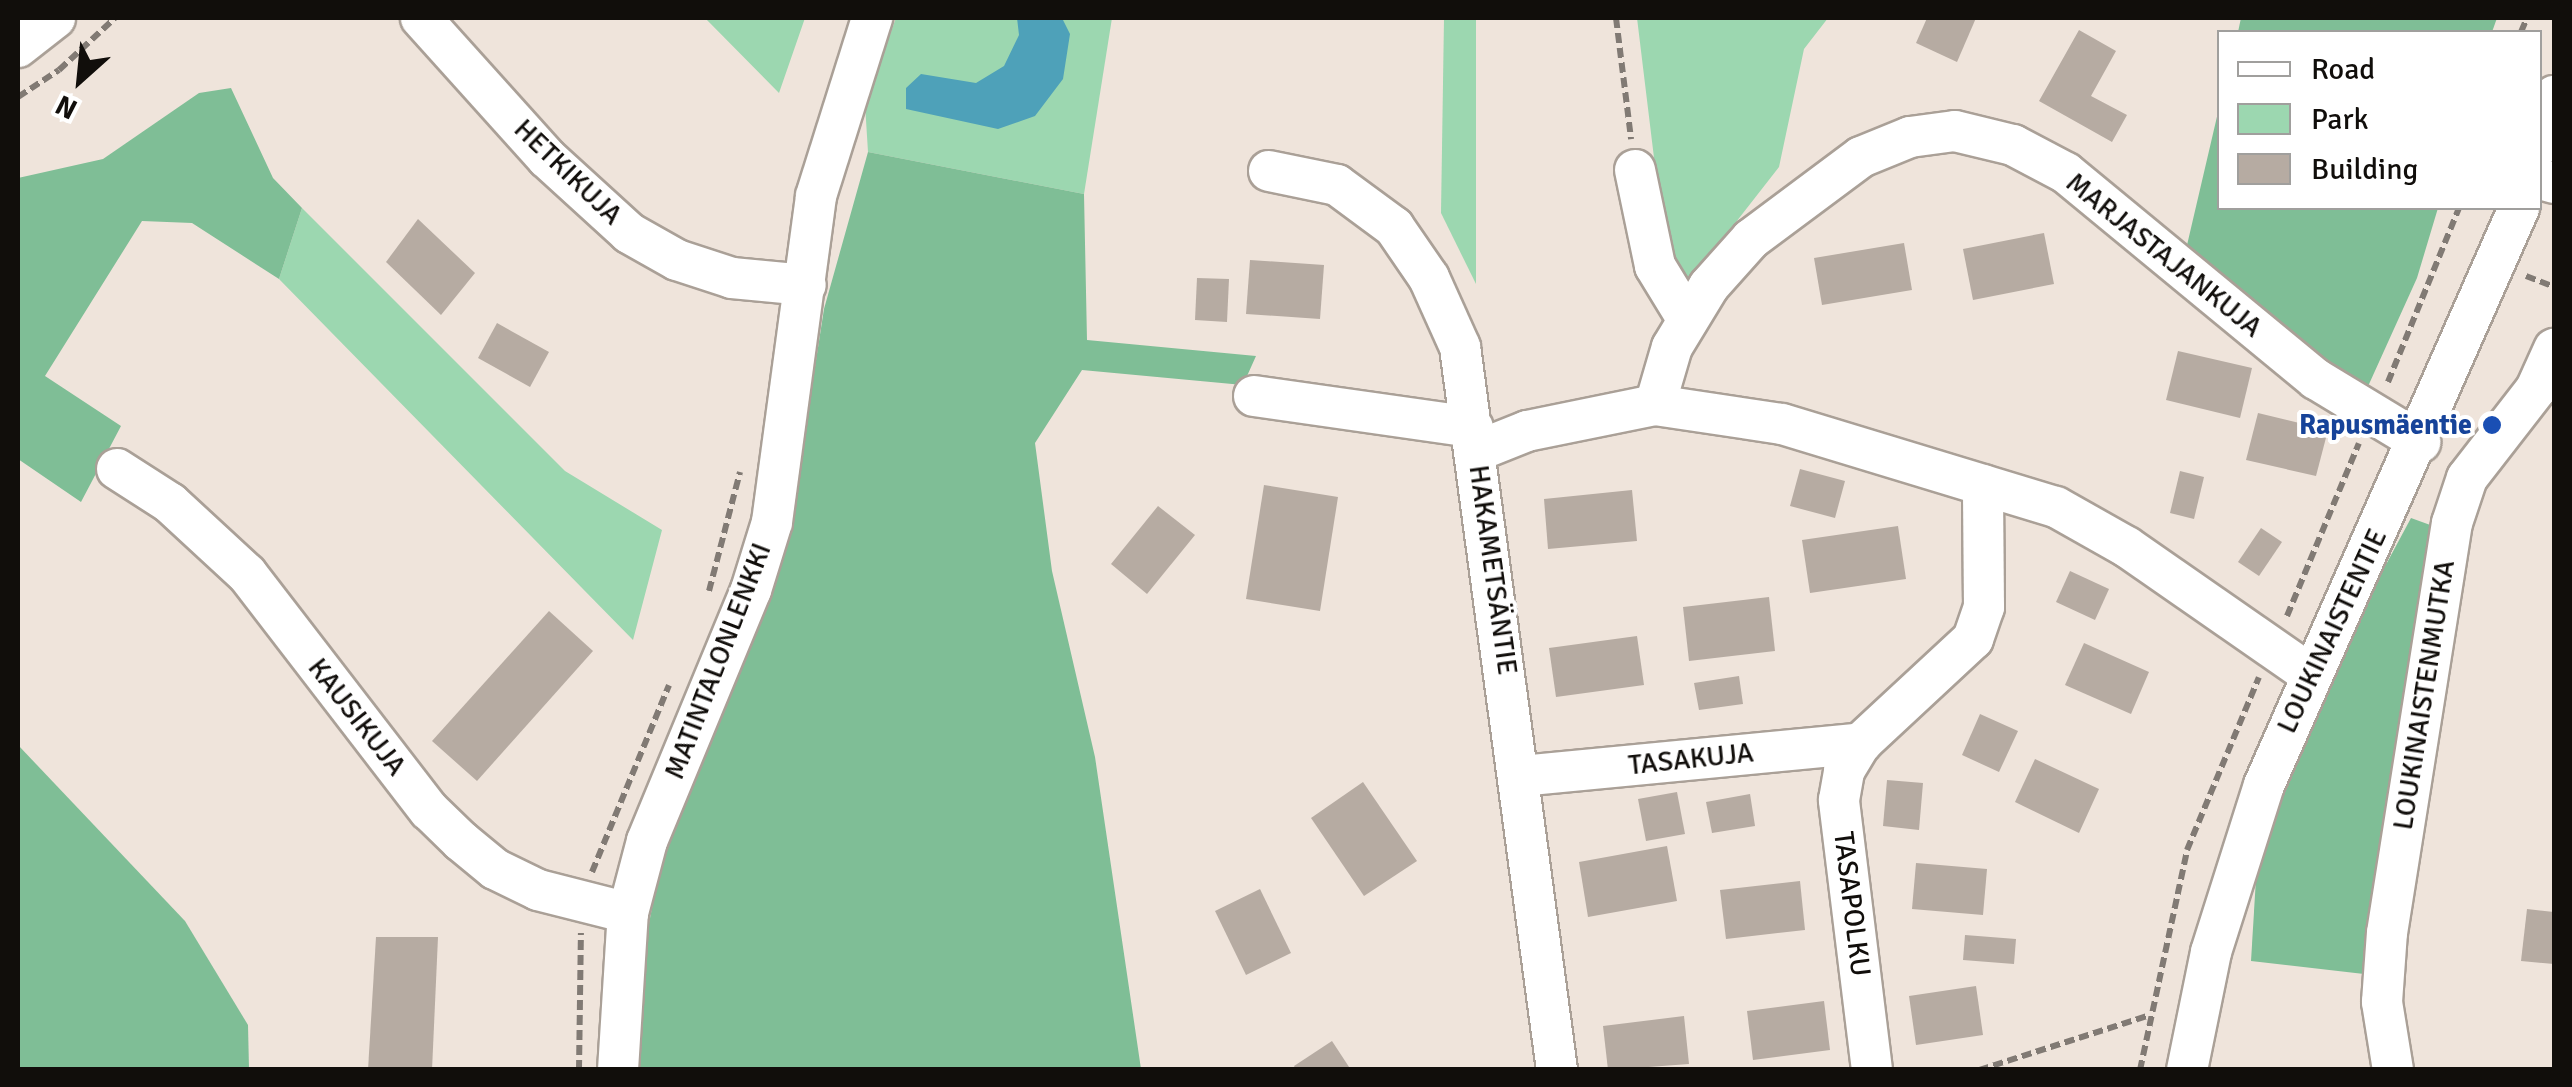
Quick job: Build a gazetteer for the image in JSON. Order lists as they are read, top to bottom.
{
  "streets": {
    "street": [
      "HETKIKUJA",
      "MARJASTAJANKUJA",
      "HAKAMETSÄNTIE",
      "LOUKINAISTENTIE",
      "MATINTALONLENKKI",
      "LOUKINAISTENMUTKA",
      "KAUSIKUJA",
      "TASAKUJA",
      "TASAPOLKU"
    ]
  },
  "crossings": [
    ["HETKIKUJA", "MATINTALONLENKKI"],
    ["MARJASTAJANKUJA", "LOUKINAISTENTIE"],
    ["HAKAMETSÄNTIE", "TASAKUJA"],
    ["MATINTALONLENKKI", "KAUSIKUJA"],
    ["TASAKUJA", "TASAPOLKU"]
  ],
  "places": ["Rapusmäentie"],
  "legend": ["Road", "Park", "Building"],
  "north": "bottom left"
}
